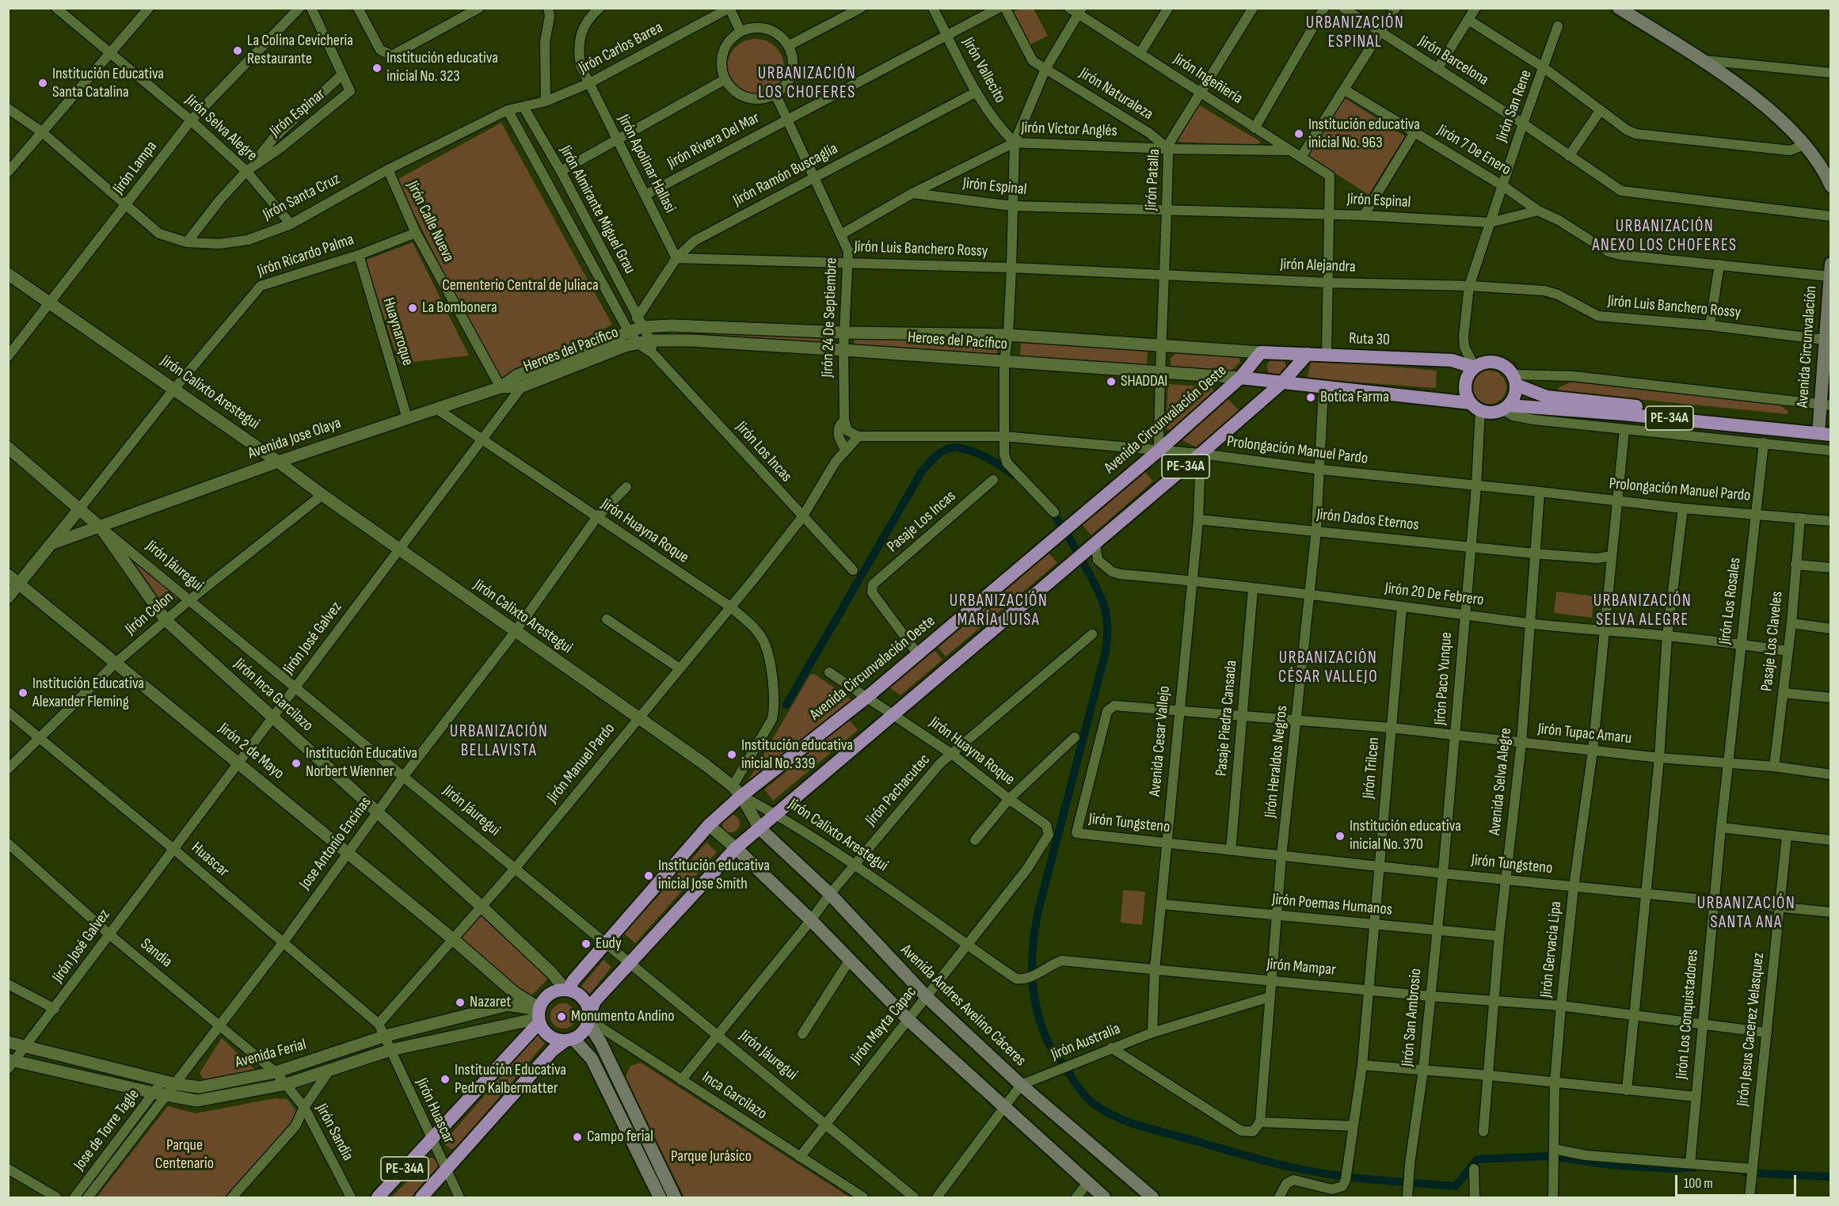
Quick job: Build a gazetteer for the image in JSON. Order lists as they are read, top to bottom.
{
  "streets": {
    "highway": [
      "Ruta 30",
      "Heroes del Pacífico",
      "PE-34A",
      "Avenida Circunvalación Oeste"
    ],
    "main road": ["Avenida Circunvalación", "Avenida Andres Avelino Cáceres"],
    "street": [
      "Jirón Carlos Barea",
      "Jirón Barcelona",
      "Jirón Vallecito",
      "Jirón Ingeñiería",
      "Jirón Naturaleza",
      "Jirón San Rene",
      "Jirón Espinar",
      "Jirón Selva Alegre",
      "Jirón Víctor Anglés",
      "Jirón Rivera Del Mar",
      "Jirón 7 De Enero",
      "Jirón Apolinar Hallasi",
      "Jirón Lampa",
      "Jirón Ramón Buscaglia",
      "Jirón Patalla",
      "Jirón Espinal",
      "Jirón Santa Cruz",
      "Jirón Almirante Miguel Grau",
      "Jirón Calle Nueva",
      "Jirón Luis Banchero Rossy",
      "Jirón Ricardo Palma",
      "Jirón Alejandra",
      "Jirón 24 De Septiembre",
      "Huaynaroque",
      "Jirón Calixto Arestegui",
      "Avenida Jose Olaya",
      "Prolongación Manuel Pardo",
      "Jirón Los Incas",
      "Jirón Dados Eternos",
      "Pasaje Los Incas",
      "Jirón Huayna Roque",
      "Jirón Jáuregui",
      "Jirón 20 De Febrero",
      "Jirón Los Rosales",
      "Jirón Colon",
      "Jirón José Galvez",
      "Pasaje Los Claveles",
      "Jirón Paco Yunque",
      "Jirón Inca Garcilazo",
      "Pasaje Piedra Cansada",
      "Jirón Tupac Amaru",
      "Avenida Cesar Vallejo",
      "Jirón 2 de Mayo",
      "Jirón Heraldos Negros",
      "Jirón Manuel Pardo",
      "Jirón Trilcen",
      "Avenida Selva Alegre",
      "Jirón Pachacutec",
      "Jirón Tungsteno",
      "Jose Antonio Encinas",
      "Huascar",
      "Jirón Poemas Humanos",
      "Jirón Gervacia Lipa",
      "Sandia",
      "Jirón Mampar",
      "Jirón Los Conquistadores",
      "Jirón San Ambrosio",
      "Jirón Mayta Capac",
      "Jirón Jesus Cacerez Velasquez",
      "Jirón Australia",
      "Avenida Ferial",
      "Inca Garcilazo",
      "Jirón Huascar",
      "Jose de Torre Tagle",
      "Jirón Sandia"
    ]
  },
  "crossings": [
    ["Jirón Carlos Barea", "Jirón Apolinar Hallasi"],
    ["Jirón Carlos Barea", "Jirón Santa Cruz"],
    ["Jirón Carlos Barea", "Jirón Almirante Miguel Grau"],
    ["Jirón Barcelona", "Jirón San Rene"],
    ["Jirón Vallecito", "Jirón Víctor Anglés"],
    ["Jirón Vallecito", "Jirón Rivera Del Mar"],
    ["Jirón Vallecito", "Jirón Ramón Buscaglia"],
    ["Jirón Ingeñiería", "Jirón Víctor Anglés"],
    ["Jirón Ingeñiería", "Jirón Patalla"],
    ["Jirón Ingeñiería", "Jirón Espinal"],
    ["Jirón Naturaleza", "Jirón Víctor Anglés"],
    ["Jirón Naturaleza", "Jirón Patalla"],
    ["Jirón San Rene", "Jirón 7 De Enero"],
    ["Jirón San Rene", "Jirón Espinal"],
    ["Jirón San Rene", "Jirón Luis Banchero Rossy"],
    ["Jirón San Rene", "Jirón Alejandra"],
    ["Jirón San Rene", "Ruta 30"],
    ["Jirón San Rene", "PE-34A"],
    ["Jirón Espinar", "Jirón Selva Alegre"],
    ["Jirón Espinar", "Jirón Santa Cruz"],
    ["Jirón Selva Alegre", "Jirón Lampa"],
    ["Jirón Selva Alegre", "Jirón Santa Cruz"],
    ["Jirón Víctor Anglés", "Jirón Patalla"],
    ["Jirón Víctor Anglés", "Jirón Espinal"],
    ["Jirón Víctor Anglés", "Jirón 24 De Septiembre"],
    ["Jirón Rivera Del Mar", "Jirón Apolinar Hallasi"],
    ["Jirón Rivera Del Mar", "Jirón 24 De Septiembre"],
    ["Jirón 7 De Enero", "Jirón Espinal"],
    ["Jirón Apolinar Hallasi", "Jirón Ramón Buscaglia"],
    ["Jirón Apolinar Hallasi", "Jirón Luis Banchero Rossy"],
    ["Jirón Lampa", "Jirón Santa Cruz"],
    ["Jirón Lampa", "Jirón Calixto Arestegui"],
    ["Jirón Ramón Buscaglia", "Jirón Almirante Miguel Grau"],
    ["Jirón Ramón Buscaglia", "Jirón Luis Banchero Rossy"],
    ["Jirón Ramón Buscaglia", "Jirón 24 De Septiembre"],
    ["Jirón Ramón Buscaglia", "Heroes del Pacífico"],
    ["Jirón Patalla", "Jirón Espinal"],
    ["Jirón Patalla", "Jirón Luis Banchero Rossy"],
    ["Jirón Patalla", "Jirón Alejandra"],
    ["Jirón Patalla", "Heroes del Pacífico"],
    ["Jirón Patalla", "Avenida Circunvalación Oeste"],
    ["Jirón Patalla", "Prolongación Manuel Pardo"],
    ["Jirón Santa Cruz", "Jirón Almirante Miguel Grau"],
    ["Jirón Santa Cruz", "Jirón Calle Nueva"],
    ["Jirón Almirante Miguel Grau", "Heroes del Pacífico"],
    ["Jirón Almirante Miguel Grau", "Jirón Los Incas"],
    ["Jirón Calle Nueva", "Jirón Ricardo Palma"],
    ["Jirón Calle Nueva", "Heroes del Pacífico"],
    ["Jirón Calle Nueva", "Avenida Jose Olaya"],
    ["Jirón Luis Banchero Rossy", "Jirón Alejandra"],
    ["Jirón Luis Banchero Rossy", "Jirón 24 De Septiembre"],
    ["Jirón Luis Banchero Rossy", "Avenida Circunvalación"],
    ["Jirón Ricardo Palma", "Huaynaroque"],
    ["Jirón Ricardo Palma", "Jirón Calixto Arestegui"],
    ["Jirón Ricardo Palma", "Jirón Jáuregui"],
    ["Jirón 24 De Septiembre", "Heroes del Pacífico"],
    ["Huaynaroque", "Avenida Jose Olaya"],
    ["Ruta 30", "Heroes del Pacífico"],
    ["Ruta 30", "PE-34A"],
    ["Ruta 30", "Avenida Circunvalación Oeste"],
    ["Heroes del Pacífico", "PE-34A"],
    ["Heroes del Pacífico", "Avenida Circunvalación Oeste"],
    ["Heroes del Pacífico", "Avenida Jose Olaya"],
    ["Heroes del Pacífico", "Jirón Los Incas"],
    ["Heroes del Pacífico", "Jirón José Galvez"],
    ["Avenida Circunvalación", "PE-34A"],
    ["Jirón Calixto Arestegui", "PE-34A"],
    ["Jirón Calixto Arestegui", "Avenida Circunvalación Oeste"],
    ["Jirón Calixto Arestegui", "Avenida Jose Olaya"],
    ["Jirón Calixto Arestegui", "Jirón Huayna Roque"],
    ["Jirón Calixto Arestegui", "Jirón Colon"],
    ["Jirón Calixto Arestegui", "Jirón José Galvez"],
    ["Jirón Calixto Arestegui", "Jirón Manuel Pardo"],
    ["Jirón Calixto Arestegui", "Jirón Pachacutec"],
    ["Jirón Calixto Arestegui", "Jose Antonio Encinas"],
    ["Jirón Calixto Arestegui", "Jirón Mampar"],
    ["Jirón Calixto Arestegui", "Jirón Mayta Capac"],
    ["PE-34A", "Avenida Circunvalación Oeste"],
    ["PE-34A", "Prolongación Manuel Pardo"],
    ["PE-34A", "Jirón Huayna Roque"],
    ["PE-34A", "Jirón Jáuregui"],
    ["PE-34A", "Jirón 20 De Febrero"],
    ["PE-34A", "Jirón Inca Garcilazo"],
    ["PE-34A", "Avenida Cesar Vallejo"],
    ["PE-34A", "Jirón 2 de Mayo"],
    ["PE-34A", "Jirón Heraldos Negros"],
    ["PE-34A", "Avenida Andres Avelino Cáceres"],
    ["PE-34A", "Avenida Ferial"],
    ["PE-34A", "Inca Garcilazo"],
    ["PE-34A", "Jirón Huascar"],
    ["Avenida Circunvalación Oeste", "Prolongación Manuel Pardo"],
    ["Avenida Circunvalación Oeste", "Pasaje Los Incas"],
    ["Avenida Circunvalación Oeste", "Jirón Huayna Roque"],
    ["Avenida Circunvalación Oeste", "Jirón Jáuregui"],
    ["Avenida Circunvalación Oeste", "Jirón Inca Garcilazo"],
    ["Avenida Circunvalación Oeste", "Jirón 2 de Mayo"],
    ["Avenida Circunvalación Oeste", "Avenida Ferial"],
    ["Avenida Circunvalación Oeste", "Inca Garcilazo"],
    ["Avenida Jose Olaya", "Jirón Huayna Roque"],
    ["Avenida Jose Olaya", "Jirón Jáuregui"],
    ["Avenida Jose Olaya", "Jirón Inca Garcilazo"],
    ["Prolongación Manuel Pardo", "Jirón Los Rosales"],
    ["Prolongación Manuel Pardo", "Pasaje Los Claveles"],
    ["Prolongación Manuel Pardo", "Jirón Paco Yunque"],
    ["Prolongación Manuel Pardo", "Avenida Cesar Vallejo"],
    ["Prolongación Manuel Pardo", "Jirón Heraldos Negros"],
    ["Prolongación Manuel Pardo", "Avenida Selva Alegre"],
    ["Prolongación Manuel Pardo", "Jirón Gervacia Lipa"],
    ["Jirón Los Incas", "Jirón Manuel Pardo"],
    ["Jirón Dados Eternos", "Jirón Paco Yunque"],
    ["Jirón Dados Eternos", "Avenida Cesar Vallejo"],
    ["Jirón Dados Eternos", "Jirón Heraldos Negros"],
    ["Jirón Dados Eternos", "Avenida Selva Alegre"],
    ["Jirón Dados Eternos", "Jirón Gervacia Lipa"],
    ["Jirón Huayna Roque", "Jirón José Galvez"],
    ["Jirón Huayna Roque", "Jirón Manuel Pardo"],
    ["Jirón Huayna Roque", "Jirón Pachacutec"],
    ["Jirón Huayna Roque", "Jose Antonio Encinas"],
    ["Jirón Huayna Roque", "Jirón Mayta Capac"],
    ["Jirón Jáuregui", "Jirón Colon"],
    ["Jirón Jáuregui", "Jirón José Galvez"],
    ["Jirón Jáuregui", "Jirón Inca Garcilazo"],
    ["Jirón Jáuregui", "Jirón Manuel Pardo"],
    ["Jirón Jáuregui", "Jirón Pachacutec"],
    ["Jirón Jáuregui", "Jose Antonio Encinas"],
    ["Jirón Jáuregui", "Jirón Mayta Capac"],
    ["Jirón 20 De Febrero", "Jirón Los Rosales"],
    ["Jirón 20 De Febrero", "Pasaje Los Claveles"],
    ["Jirón 20 De Febrero", "Jirón Paco Yunque"],
    ["Jirón 20 De Febrero", "Pasaje Piedra Cansada"],
    ["Jirón 20 De Febrero", "Avenida Cesar Vallejo"],
    ["Jirón 20 De Febrero", "Jirón Heraldos Negros"],
    ["Jirón 20 De Febrero", "Jirón Trilcen"],
    ["Jirón 20 De Febrero", "Avenida Selva Alegre"],
    ["Jirón 20 De Febrero", "Jirón Gervacia Lipa"],
    ["Jirón Los Rosales", "Jirón Tupac Amaru"],
    ["Jirón Los Rosales", "Jirón Los Conquistadores"],
    ["Jirón Colon", "Jirón Inca Garcilazo"],
    ["Jirón Colon", "Jirón 2 de Mayo"],
    ["Jirón Colon", "Huascar"],
    ["Jirón José Galvez", "Jirón Inca Garcilazo"],
    ["Jirón José Galvez", "Jirón 2 de Mayo"],
    ["Jirón José Galvez", "Huascar"],
    ["Jirón José Galvez", "Sandia"],
    ["Jirón José Galvez", "Avenida Ferial"],
    ["Pasaje Los Claveles", "Jirón Tupac Amaru"],
    ["Jirón Paco Yunque", "Jirón Tupac Amaru"],
    ["Jirón Paco Yunque", "Jirón Tungsteno"],
    ["Jirón Paco Yunque", "Jirón San Ambrosio"],
    ["Jirón Inca Garcilazo", "Jirón 2 de Mayo"],
    ["Jirón Inca Garcilazo", "Jirón Manuel Pardo"],
    ["Jirón Inca Garcilazo", "Jose Antonio Encinas"],
    ["Jirón Inca Garcilazo", "Avenida Ferial"],
    ["Jirón Inca Garcilazo", "Inca Garcilazo"],
    ["Pasaje Piedra Cansada", "Jirón Tupac Amaru"],
    ["Pasaje Piedra Cansada", "Jirón Tungsteno"],
    ["Jirón Tupac Amaru", "Avenida Cesar Vallejo"],
    ["Jirón Tupac Amaru", "Jirón Heraldos Negros"],
    ["Jirón Tupac Amaru", "Jirón Trilcen"],
    ["Jirón Tupac Amaru", "Avenida Selva Alegre"],
    ["Jirón Tupac Amaru", "Jirón Tungsteno"],
    ["Jirón Tupac Amaru", "Jirón Gervacia Lipa"],
    ["Jirón Tupac Amaru", "Jirón Los Conquistadores"],
    ["Avenida Cesar Vallejo", "Jirón Tungsteno"],
    ["Avenida Cesar Vallejo", "Jirón Poemas Humanos"],
    ["Avenida Cesar Vallejo", "Jirón Mampar"],
    ["Avenida Cesar Vallejo", "Jirón Australia"],
    ["Jirón 2 de Mayo", "Jirón Manuel Pardo"],
    ["Jirón 2 de Mayo", "Jose Antonio Encinas"],
    ["Jirón 2 de Mayo", "Avenida Ferial"],
    ["Jirón 2 de Mayo", "Inca Garcilazo"],
    ["Jirón Heraldos Negros", "Jirón Tungsteno"],
    ["Jirón Heraldos Negros", "Jirón Poemas Humanos"],
    ["Jirón Heraldos Negros", "Jirón Mampar"],
    ["Jirón Heraldos Negros", "Jirón Australia"],
    ["Jirón Manuel Pardo", "Huascar"],
    ["Jirón Trilcen", "Jirón Tungsteno"],
    ["Jirón Trilcen", "Jirón Poemas Humanos"],
    ["Jirón Trilcen", "Jirón Mampar"],
    ["Avenida Selva Alegre", "Jirón Tungsteno"],
    ["Avenida Selva Alegre", "Jirón Poemas Humanos"],
    ["Avenida Selva Alegre", "Jirón Mampar"],
    ["Jirón Pachacutec", "Avenida Andres Avelino Cáceres"],
    ["Jirón Pachacutec", "Inca Garcilazo"],
    ["Jirón Tungsteno", "Jirón Gervacia Lipa"],
    ["Jirón Tungsteno", "Jirón Los Conquistadores"],
    ["Jirón Tungsteno", "Jirón San Ambrosio"],
    ["Jirón Tungsteno", "Jirón Jesus Cacerez Velasquez"],
    ["Jose Antonio Encinas", "Huascar"],
    ["Jose Antonio Encinas", "Sandia"],
    ["Jose Antonio Encinas", "Avenida Ferial"],
    ["Jose Antonio Encinas", "Jose de Torre Tagle"],
    ["Huascar", "Avenida Ferial"],
    ["Huascar", "Jirón Huascar"],
    ["Jirón Poemas Humanos", "Jirón San Ambrosio"],
    ["Jirón Gervacia Lipa", "Jirón Mampar"],
    ["Sandia", "Avenida Ferial"],
    ["Sandia", "Jirón Sandia"],
    ["Jirón Mampar", "Jirón Los Conquistadores"],
    ["Jirón Mampar", "Jirón San Ambrosio"],
    ["Jirón Mampar", "Jirón Jesus Cacerez Velasquez"],
    ["Avenida Andres Avelino Cáceres", "Jirón Mayta Capac"],
    ["Avenida Andres Avelino Cáceres", "Jirón Australia"],
    ["Jirón Mayta Capac", "Inca Garcilazo"],
    ["Avenida Ferial", "Inca Garcilazo"],
    ["Avenida Ferial", "Jirón Huascar"],
    ["Avenida Ferial", "Jose de Torre Tagle"],
    ["Avenida Ferial", "Jirón Sandia"]
  ],
  "districts": [
    "URBANIZACIÓN ESPINAL",
    "URBANIZACIÓN LOS CHOFERES",
    "URBANIZACIÓN ANEXO LOS CHOFERES",
    "URBANIZACIÓN MARÍA LUISA",
    "URBANIZACIÓN SELVA ALEGRE",
    "URBANIZACIÓN CÉSAR VALLEJO",
    "URBANIZACIÓN BELLAVISTA",
    "URBANIZACIÓN SANTA ANA"
  ],
  "parks": ["Cementerio Central de Juliaca", "Parque Centenario", "Parque Jurásico"],
  "places": [
    "La Colina Cevicheria Restaurante",
    "Institución educativa inicial No. 323",
    "Institución Educativa Santa Catalina",
    "Institución educativa inicial No. 963",
    "La Bombonera",
    "SHADDAI",
    "Botica Farma",
    "Institución Educativa Alexander Fleming",
    "Institución educativa inicial No. 339",
    "Institución Educativa Norbert Wienner",
    "Institución educativa inicial No. 370",
    "Institución educativa inicial Jose Smith",
    "Eudy",
    "Nazaret",
    "Monumento Andino",
    "Institución Educativa Pedro Kalbermatter",
    "Campo ferial"
  ],
  "scale_bar": "100 m"
}
